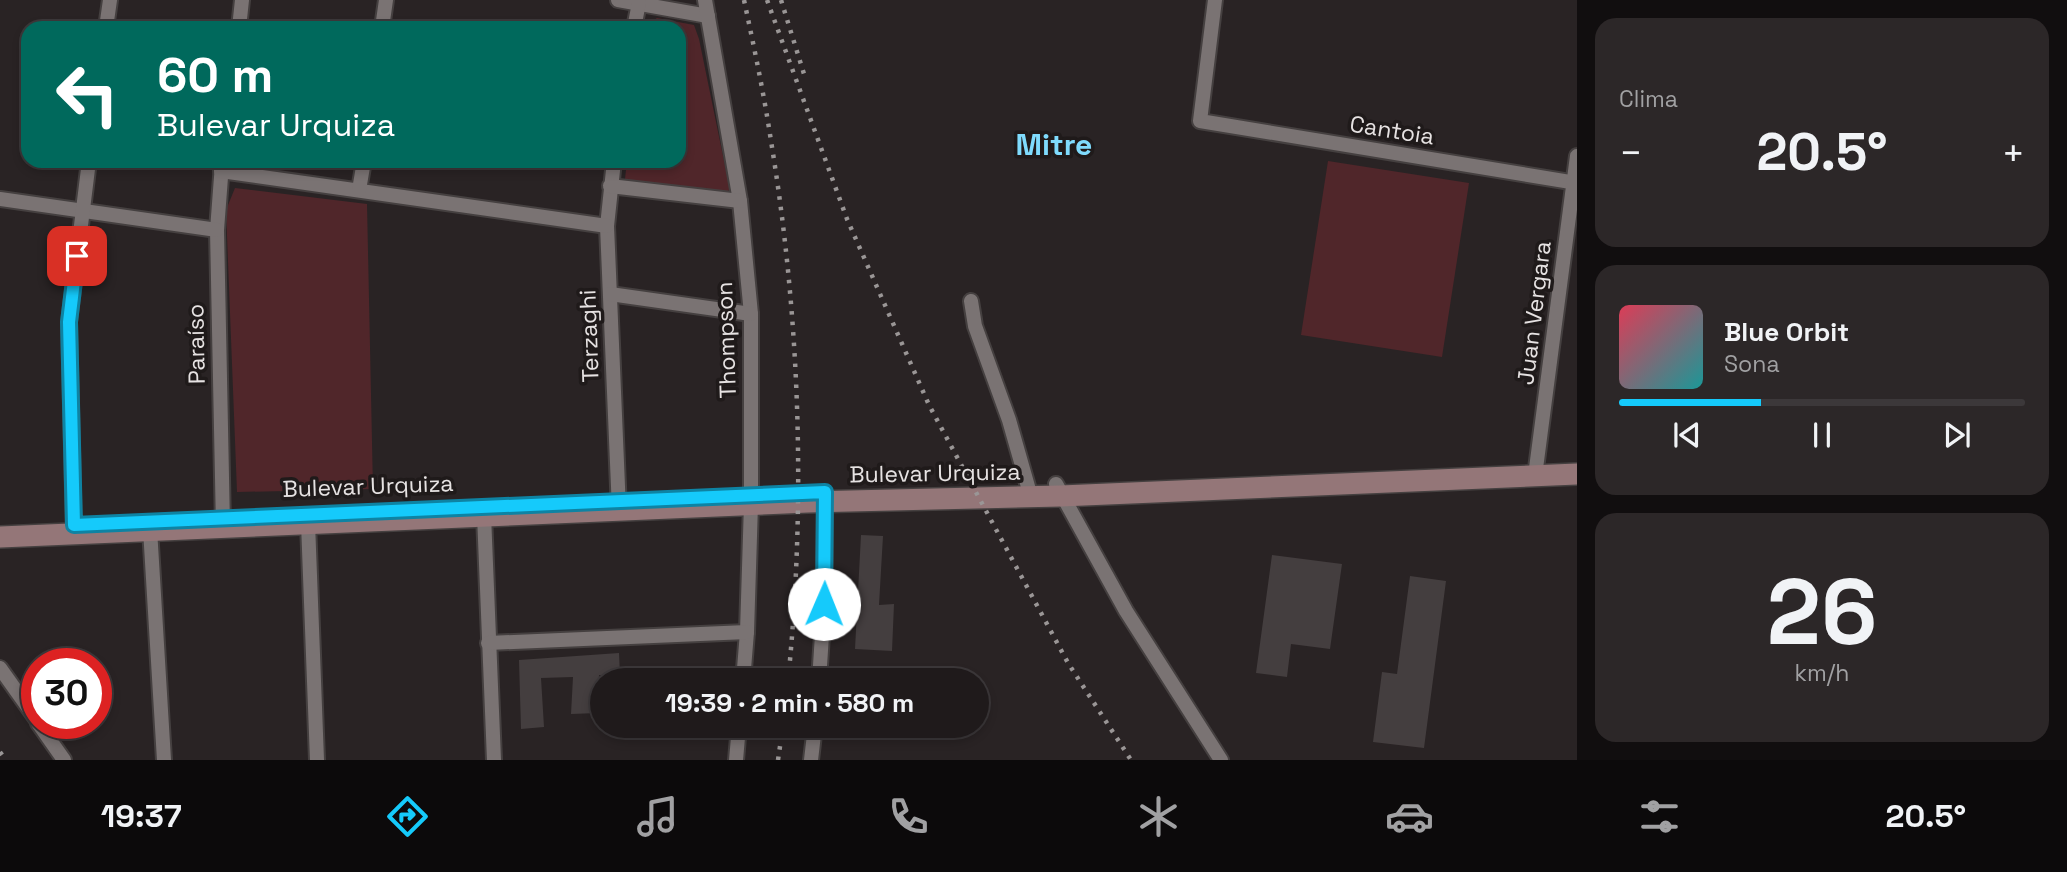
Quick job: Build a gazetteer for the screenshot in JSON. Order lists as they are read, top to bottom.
{
  "streets": {
    "main road": ["Bulevar Urquiza"],
    "street": [
      "Cantoia",
      "Juan Vergara",
      "Terzaghi",
      "Thompson",
      "Paraíso"
    ]
  },
  "crossings": [
    ["Cantoia", "Juan Vergara"],
    ["Juan Vergara", "Bulevar Urquiza"],
    ["Terzaghi", "Bulevar Urquiza"],
    ["Thompson", "Bulevar Urquiza"],
    ["Paraíso", "Bulevar Urquiza"]
  ],
  "districts": ["Mitre"],
  "page": {
    "tile": [
      "Clima",
      ["26", "km/h"]
    ],
    "turn": ["60 m", "Bulevar Urquiza"],
    "heat": ["−", "20.5°", "+"],
    "song": ["Blue Orbit", "Sona"],
    "limit": "30",
    "trip": "19:39 · 2 min · 580 m",
    "tabs": ["19:37", "20.5°"]
  }
}
